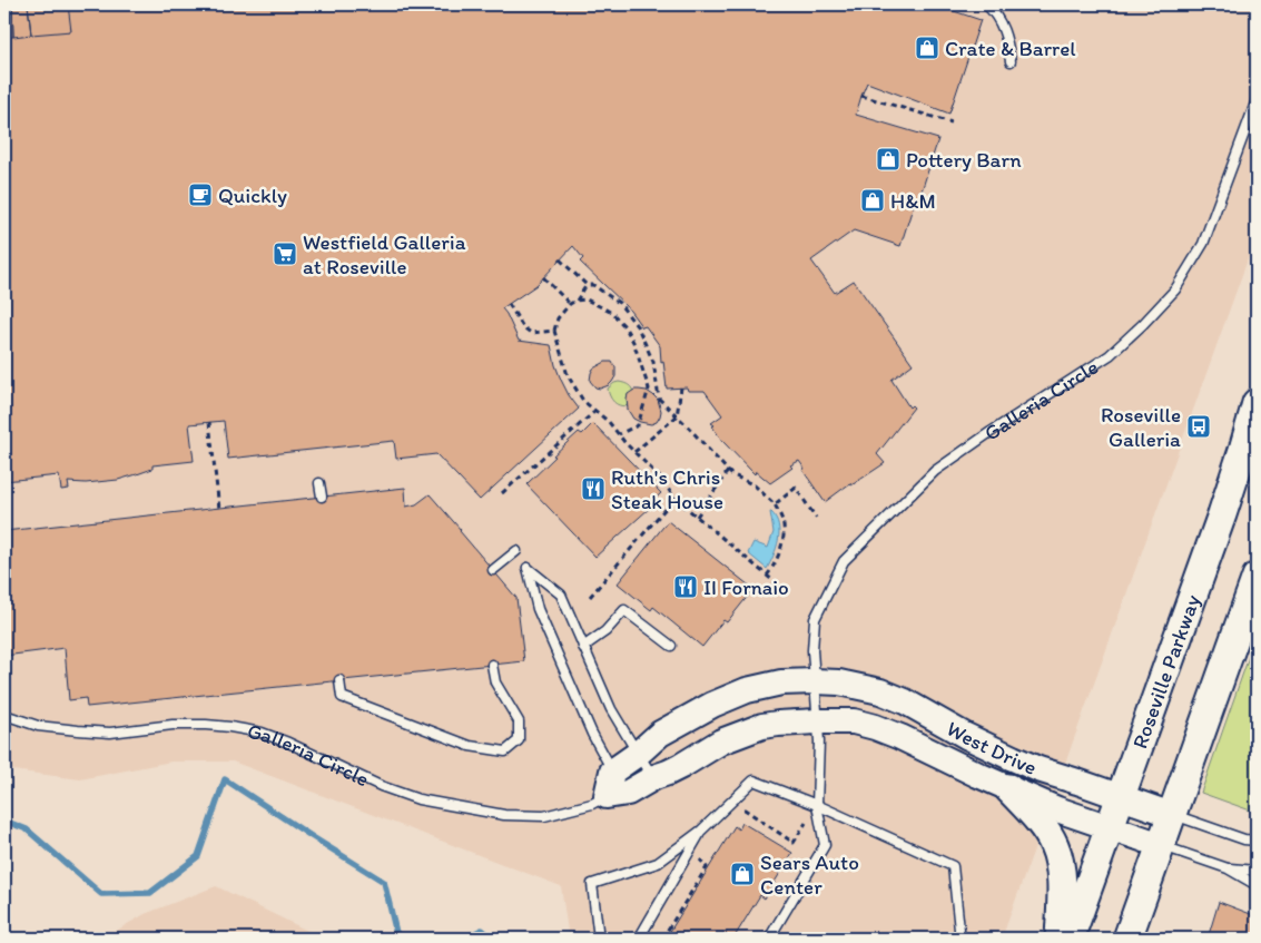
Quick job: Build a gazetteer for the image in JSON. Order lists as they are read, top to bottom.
{
  "streets": {
    "main road": ["Roseville Parkway"],
    "street": ["Galleria Circle", "West Drive"]
  },
  "crossings": [
    ["Galleria Circle", "West Drive"],
    ["Roseville Parkway", "West Drive"]
  ],
  "places": {
    "shop": [
      "Crate & Barrel",
      "Pottery Barn",
      "H&M",
      "Sears Auto Center"
    ],
    "cafe": ["Quickly"],
    "supermarket": ["Westfield Galleria at Roseville"],
    "bus stop": ["Roseville Galleria"],
    "restaurant": ["Ruth's Chris Steak House", "II Fornaio"]
  }
}
